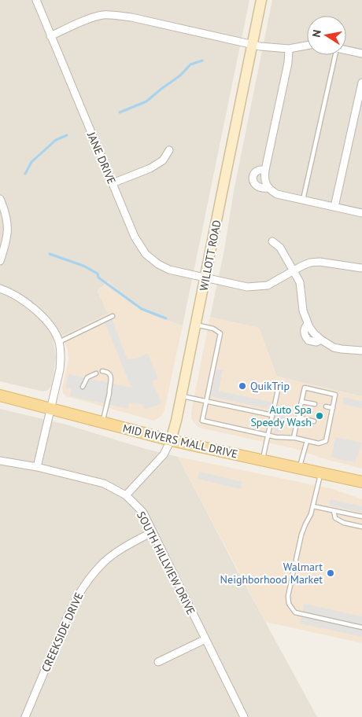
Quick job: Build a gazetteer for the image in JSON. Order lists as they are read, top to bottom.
{
  "streets": {
    "main road": ["WILLOTT ROAD", "MID RIVERS MALL DRIVE"],
    "street": ["JANE DRIVE", "SOUTH HILLVIEW DRIVE", "CREEKSIDE DRIVE"]
  },
  "crossings": [
    ["JANE DRIVE", "WILLOTT ROAD"],
    ["WILLOTT ROAD", "MID RIVERS MALL DRIVE"],
    ["WILLOTT ROAD", "SOUTH HILLVIEW DRIVE"],
    ["SOUTH HILLVIEW DRIVE", "CREEKSIDE DRIVE"]
  ],
  "places": ["QuikTrip", "Auto Spa Speedy Wash", "Walmart Neighborhood Market"],
  "north": "left"
}
